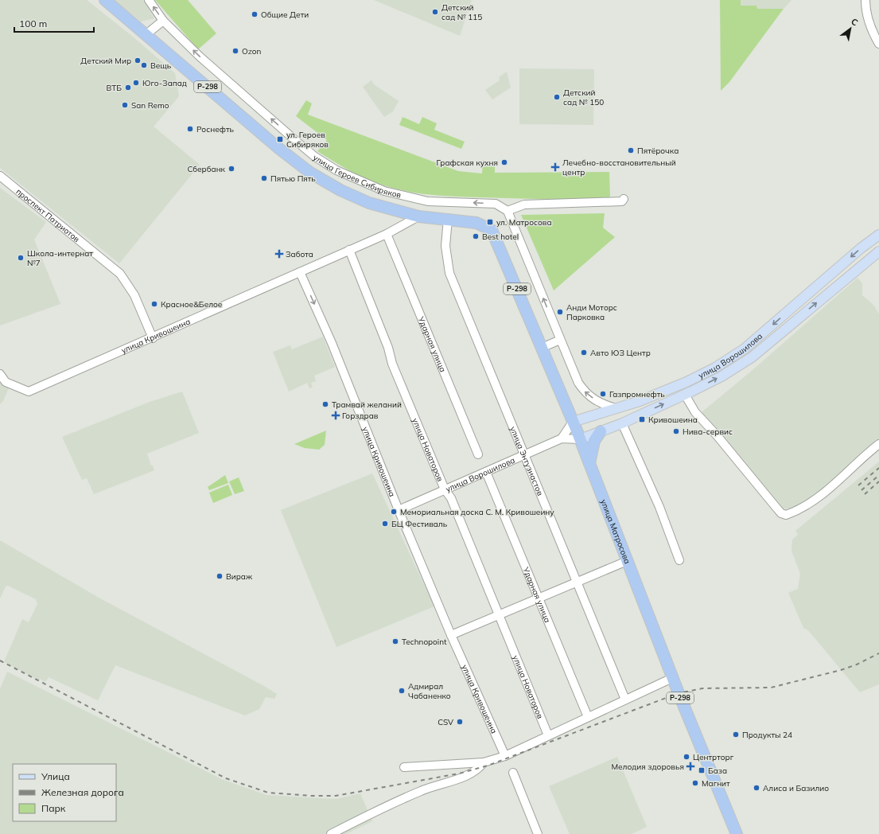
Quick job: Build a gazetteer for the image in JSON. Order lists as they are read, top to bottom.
{
  "streets": {
    "highway": ["Р-298", "улица Матросова"],
    "main road": ["улица Ворошилова"],
    "street": [
      "улица Героев Сибиряков",
      "проспект Патриотов",
      "улица Кривошеина",
      "Ударная улица",
      "улица Новаторов",
      "улица Энтузиастов"
    ]
  },
  "crossings": [
    ["Р-298", "улица Кривошеина"],
    ["Р-298", "улица Энтузиастов"],
    ["Р-298", "улица Матросова"],
    ["проспект Патриотов", "улица Кривошеина"],
    ["улица Кривошеина", "Ударная улица"],
    ["улица Кривошеина", "улица Ворошилова"],
    ["улица Кривошеина", "улица Новаторов"],
    ["Ударная улица", "улица Ворошилова"],
    ["улица Ворошилова", "улица Новаторов"],
    ["улица Ворошилова", "улица Энтузиастов"],
    ["улица Ворошилова", "улица Матросова"],
    ["улица Энтузиастов", "улица Матросова"]
  ],
  "one_way": ["улица Героев Сибиряков"],
  "places": {
    "other": [
      "Детский сад № 115",
      "Общие Дети",
      "Ozon",
      "Детский Мир",
      "Вещь",
      "Юго-Запад",
      "ВТБ",
      "Детский сад № 150",
      "San Remo",
      "Роснефть",
      "Пятёрочка",
      "Графская кухня",
      "Сбербанк",
      "Пятью Пять",
      "Best hotel",
      "Школа-интернат №7",
      "Красное&Белое",
      "Анди Моторс Парковка",
      "Авто ЮЗ Центр",
      "Газпромнефть",
      "Трамвай желаний",
      "Нива-сервис",
      "Мемориальная доска С. М. Кривошеину",
      "БЦ Фестиваль",
      "Вираж",
      "Technopoint",
      "Адмирал Чабаненко",
      "CSV",
      "Продукты 24",
      "Центрторг",
      "Магнит",
      "Алиса и Базилио"
    ],
    "transit": [
      "ул. Героев Сибиряков",
      "ул. Матросова",
      "Кривошеина",
      "База"
    ],
    "health": [
      "Лечебно-восстановительный центр",
      "Забота",
      "Горздрав",
      "Мелодия здоровья"
    ]
  },
  "legend": ["Улица", "Железная дорога", "Парк"],
  "scale_bar": "100 m",
  "north": "top right"
}
